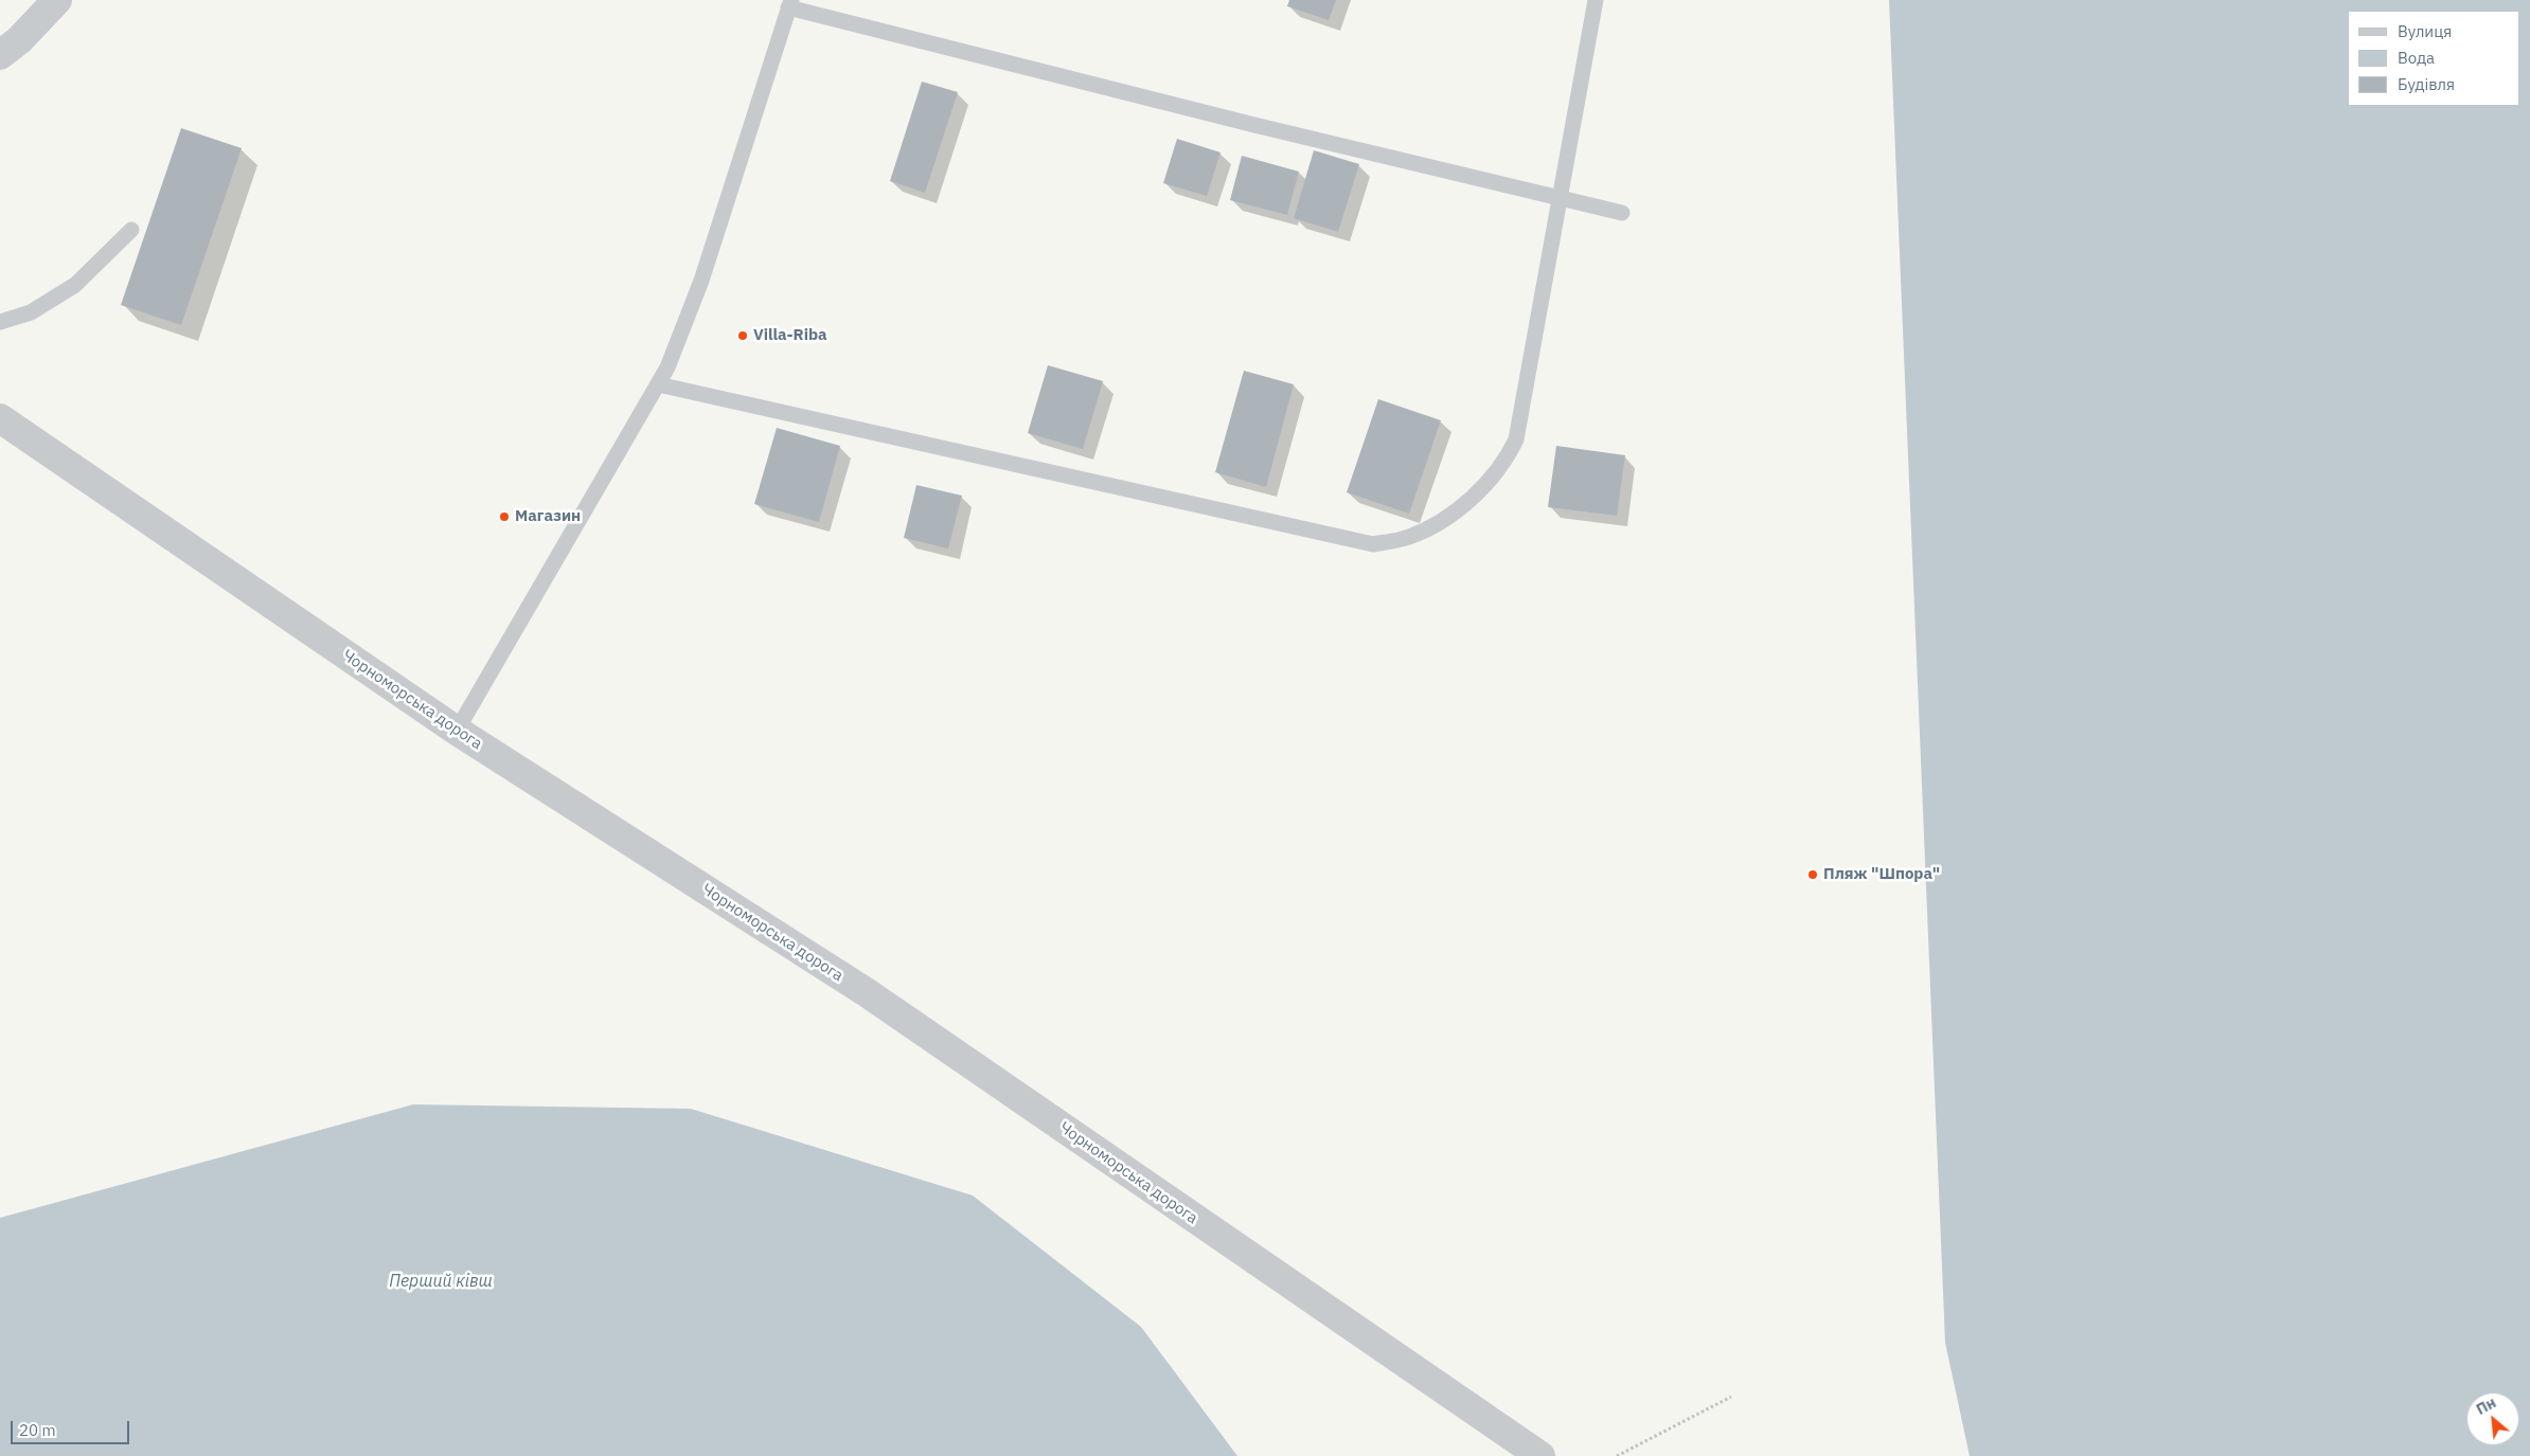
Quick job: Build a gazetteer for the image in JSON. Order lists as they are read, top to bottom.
{
  "streets": {
    "street": ["Чорноморська дорога"]
  },
  "water": ["Перший ківш"],
  "places": ["Villa-Riba", "Магазин", "Пляж \"Шпора\""],
  "legend": ["Вулиця", "Вода", "Будівля"],
  "scale_bar": "20 m",
  "north": "top left"
}
